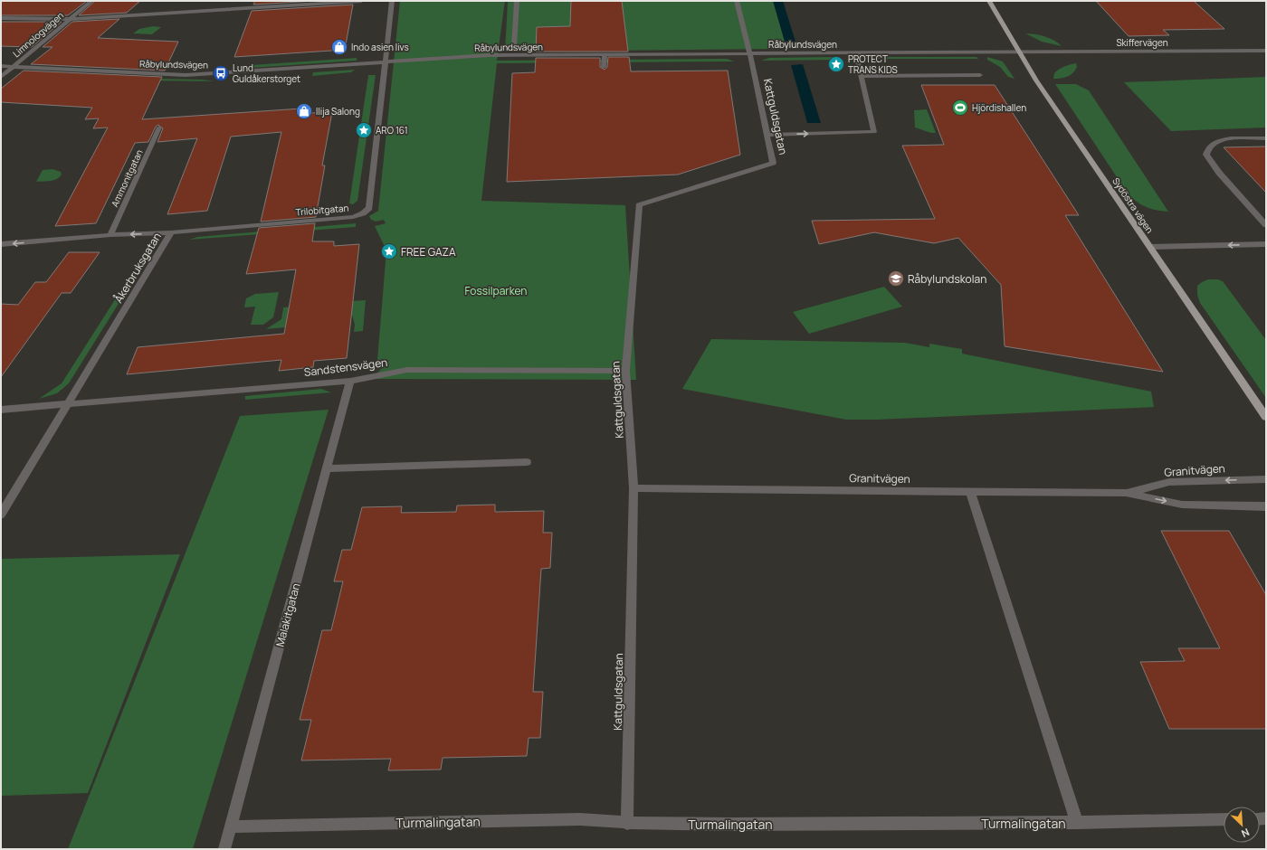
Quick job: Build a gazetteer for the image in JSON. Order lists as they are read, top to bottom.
{
  "streets": {
    "main road": ["Sydöstra vägen"],
    "street": [
      "Limnologvägen",
      "Skiffervägen",
      "Råbylundsvägen",
      "Kattguldsgatan",
      "Ammonitgatan",
      "Trilobitgatan",
      "Åkerbruksgatan",
      "Sandstensvägen",
      "Granitvägen",
      "Malakitgatan",
      "Turmalingatan"
    ]
  },
  "crossings": [
    ["Limnologvägen", "Råbylundsvägen"],
    ["Skiffervägen", "Råbylundsvägen"],
    ["Skiffervägen", "Sydöstra vägen"],
    ["Råbylundsvägen", "Kattguldsgatan"],
    ["Råbylundsvägen", "Sydöstra vägen"],
    ["Råbylundsvägen", "Trilobitgatan"],
    ["Kattguldsgatan", "Sandstensvägen"],
    ["Kattguldsgatan", "Granitvägen"],
    ["Kattguldsgatan", "Turmalingatan"],
    ["Ammonitgatan", "Åkerbruksgatan"],
    ["Trilobitgatan", "Åkerbruksgatan"],
    ["Åkerbruksgatan", "Sandstensvägen"],
    ["Sandstensvägen", "Malakitgatan"],
    ["Malakitgatan", "Turmalingatan"]
  ],
  "parks": ["Fossilparken"],
  "places": {
    "shop": ["Indo asien livs", "Ilija Salong"],
    "place": ["PROTECT TRANS KIDS", "ARO 161", "FREE GAZA"],
    "bus stop": ["Lund Guldåkerstorget"],
    "sports": ["Hjördishallen"],
    "school or university": ["Råbylundskolan"]
  },
  "north": "bottom right"
}
